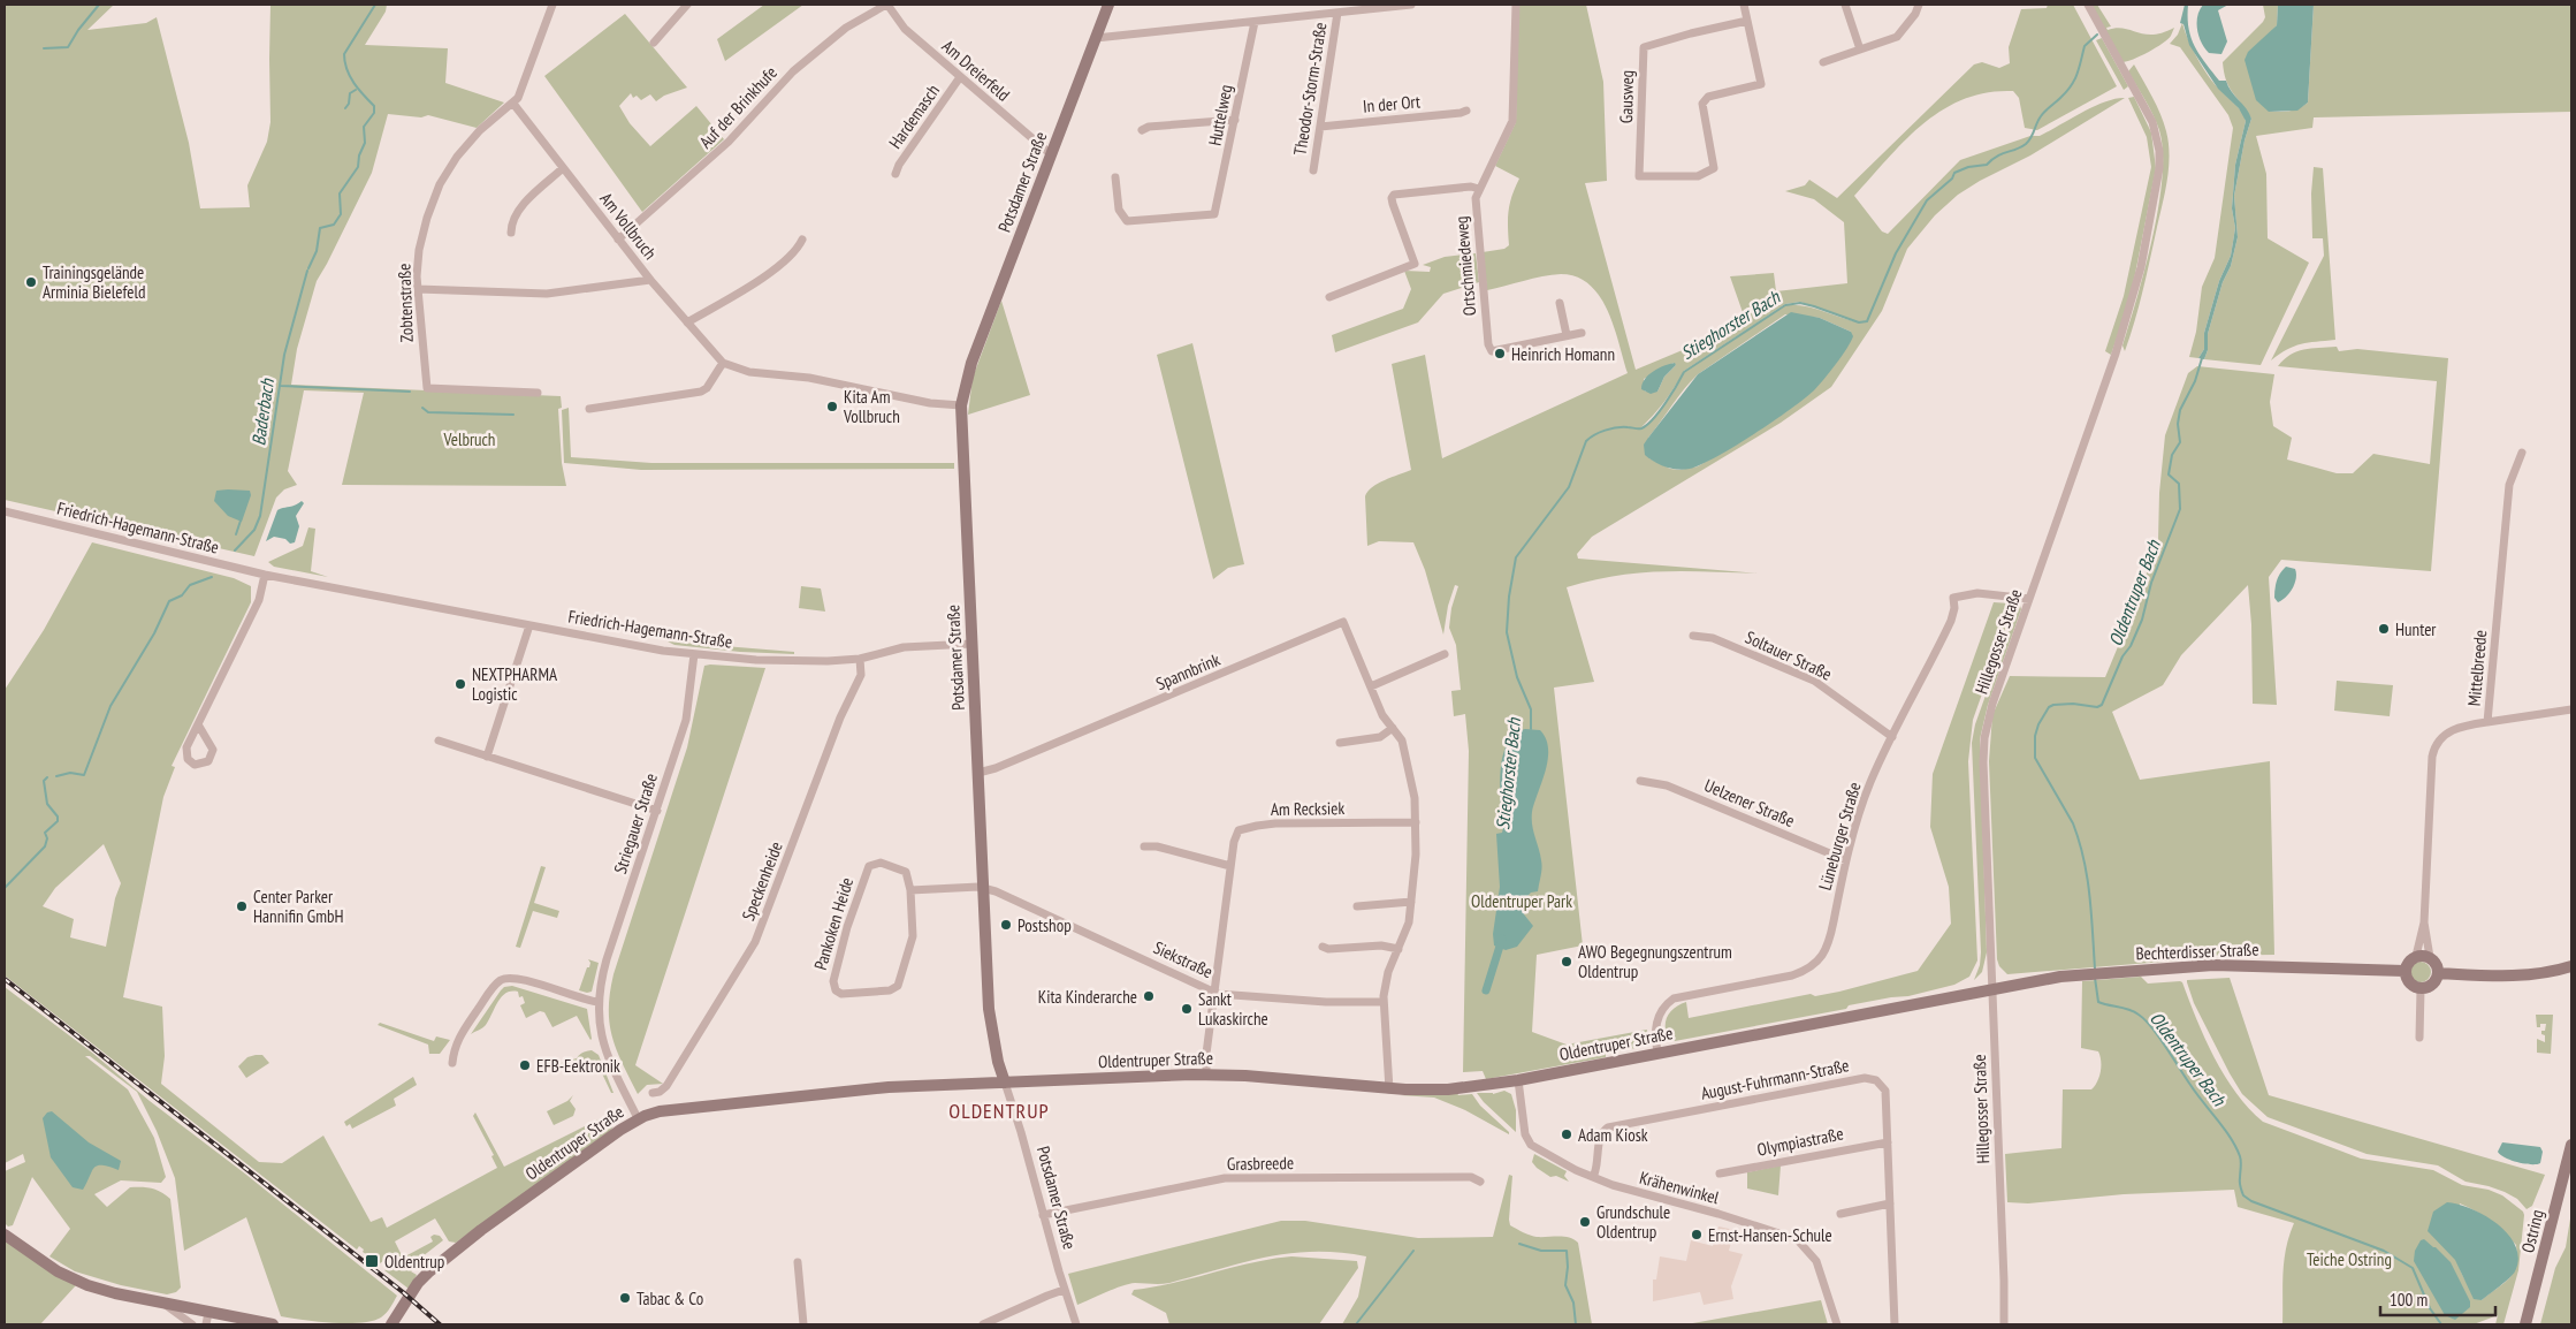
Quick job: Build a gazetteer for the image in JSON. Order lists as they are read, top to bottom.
{
  "streets": {
    "street": [
      "Am Dreierfeld",
      "Theodor-Storm-Straße",
      "Gausweg",
      "In der Ort",
      "Auf der Brinkhufe",
      "Huttelweg",
      "Hardemasch",
      "Potsdamer Straße",
      "Am Vollbruch",
      "Ortschmiedeweg",
      "Zobtenstraße",
      "Friedrich-Hagemann-Straße",
      "Hillegosser Straße",
      "Soltauer Straße",
      "Mittelbreede",
      "Spannbrink",
      "Uelzener Straße",
      "Am Recksiek",
      "Striegauer Straße",
      "Lüneburger Straße",
      "Speckenheide",
      "Pankoken Heide",
      "Bechterdisser Straße",
      "Siekstraße",
      "Oldentruper Straße",
      "August-Fuhrmann-Straße",
      "Olympiastraße",
      "Grasbreede",
      "Krähenwinkel",
      "Ostring"
    ]
  },
  "crossings": [
    ["Am Dreierfeld", "Auf der Brinkhufe"],
    ["Am Dreierfeld", "Hardemasch"],
    ["Am Dreierfeld", "Potsdamer Straße"],
    ["Theodor-Storm-Straße", "In der Ort"],
    ["Auf der Brinkhufe", "Am Vollbruch"],
    ["Potsdamer Straße", "Am Vollbruch"],
    ["Potsdamer Straße", "Friedrich-Hagemann-Straße"],
    ["Potsdamer Straße", "Spannbrink"],
    ["Potsdamer Straße", "Siekstraße"],
    ["Potsdamer Straße", "Oldentruper Straße"],
    ["Potsdamer Straße", "Grasbreede"],
    ["Am Vollbruch", "Zobtenstraße"],
    ["Friedrich-Hagemann-Straße", "Striegauer Straße"],
    ["Friedrich-Hagemann-Straße", "Speckenheide"],
    ["Hillegosser Straße", "Lüneburger Straße"],
    ["Hillegosser Straße", "Bechterdisser Straße"],
    ["Hillegosser Straße", "Oldentruper Straße"],
    ["Soltauer Straße", "Lüneburger Straße"],
    ["Spannbrink", "Am Recksiek"],
    ["Spannbrink", "Siekstraße"],
    ["Spannbrink", "Oldentruper Straße"],
    ["Uelzener Straße", "Lüneburger Straße"],
    ["Am Recksiek", "Siekstraße"],
    ["Am Recksiek", "Oldentruper Straße"],
    ["Striegauer Straße", "Oldentruper Straße"],
    ["Lüneburger Straße", "Oldentruper Straße"],
    ["Bechterdisser Straße", "Oldentruper Straße"],
    ["Oldentruper Straße", "Krähenwinkel"],
    ["August-Fuhrmann-Straße", "Olympiastraße"],
    ["August-Fuhrmann-Straße", "Krähenwinkel"]
  ],
  "districts": ["OLDENTRUP"],
  "water": ["Stieghorster Bach", "Baderbach", "Oldentruper Bach"],
  "parks": ["Velbruch", "Oldentruper Park", "Teiche Ostring"],
  "places": {
    "other": [
      "Trainingsgelände Arminia Bielefeld",
      "Heinrich Homann",
      "Kita Am Vollbruch",
      "Hunter",
      "NEXTPHARMA Logistic",
      "Center Parker Hannifin GmbH",
      "Postshop",
      "AWO Begegnungszentrum Oldentrup",
      "Kita Kinderarche",
      "Sankt Lukaskirche",
      "EFB-Eektronik",
      "Adam Kiosk",
      "Grundschule Oldentrup",
      "Ernst-Hansen-Schule",
      "Tabac & Co"
    ],
    "transit": ["Oldentrup"]
  },
  "scale_bar": "100 m"
}
